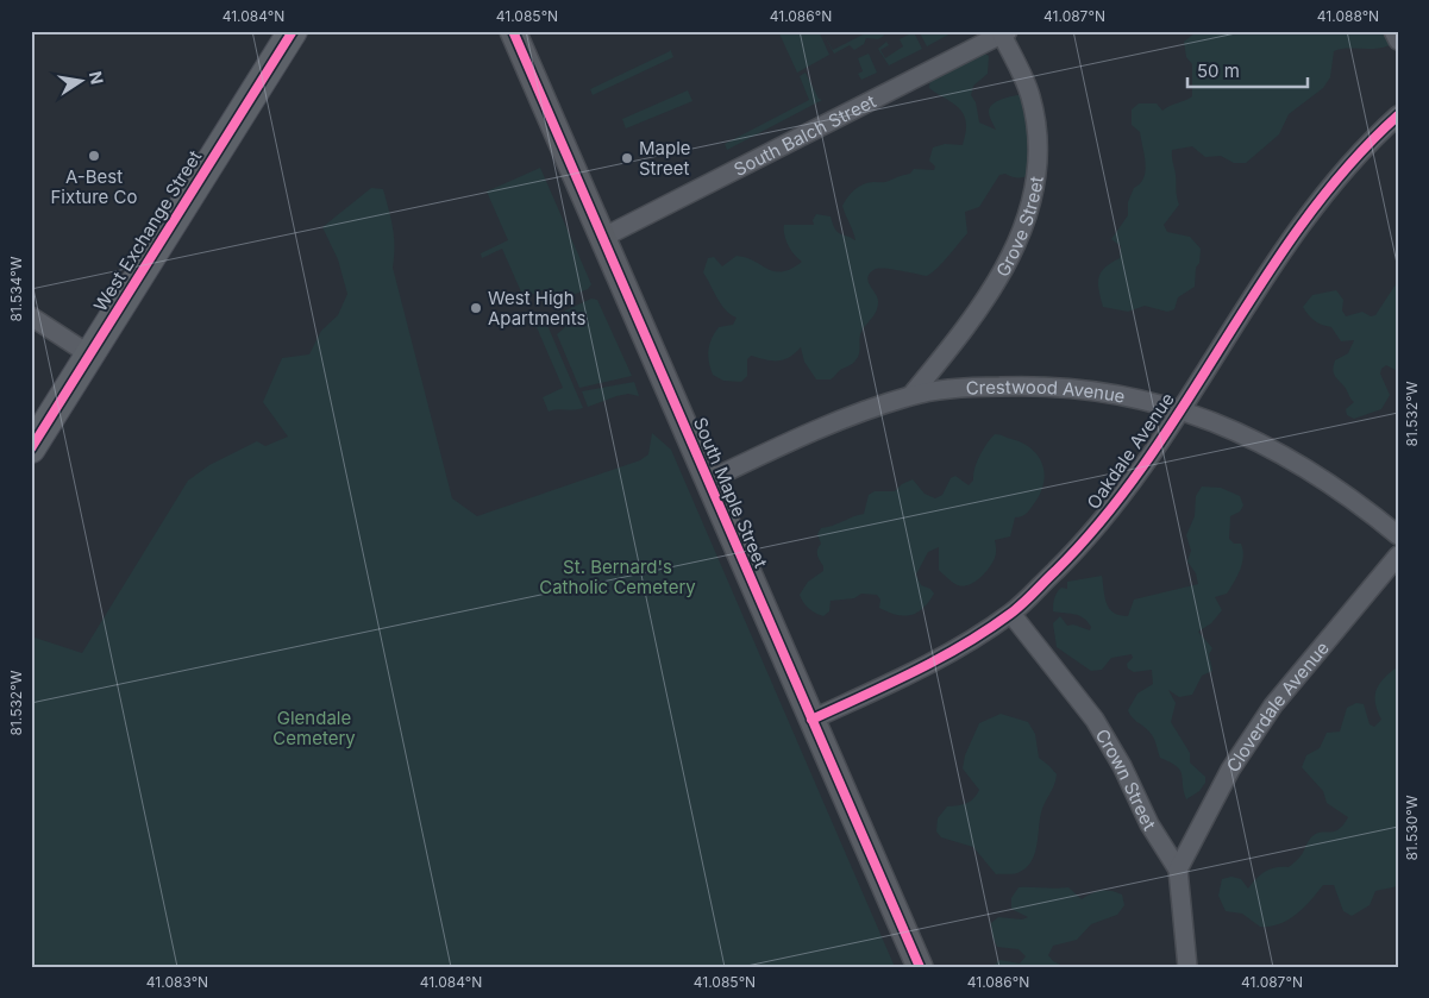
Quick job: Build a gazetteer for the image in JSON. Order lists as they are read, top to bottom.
{
  "streets": {
    "main road": ["West Exchange Street", "South Maple Street"],
    "street": [
      "South Balch Street",
      "Grove Street",
      "Crestwood Avenue",
      "Oakdale Avenue",
      "Cloverdale Avenue",
      "Crown Street"
    ]
  },
  "crossings": [
    ["South Balch Street", "Grove Street"],
    ["South Balch Street", "South Maple Street"],
    ["Grove Street", "Crestwood Avenue"],
    ["Crestwood Avenue", "Oakdale Avenue"],
    ["Crestwood Avenue", "South Maple Street"],
    ["Oakdale Avenue", "South Maple Street"],
    ["Oakdale Avenue", "Crown Street"],
    ["Cloverdale Avenue", "Crown Street"]
  ],
  "parks": ["St. Bernard's Catholic Cemetery", "Glendale Cemetery"],
  "places": ["A-Best Fixture Co", "Maple Street", "West High Apartments"],
  "scale_bar": "50 m",
  "north": "right",
  "coordinates": [
    "41.084°N",
    "41.085°N",
    "41.086°N",
    "41.087°N",
    "41.088°N",
    "81.534°W",
    "81.532°W",
    "81.530°W",
    "41.083°N"
  ]
}
